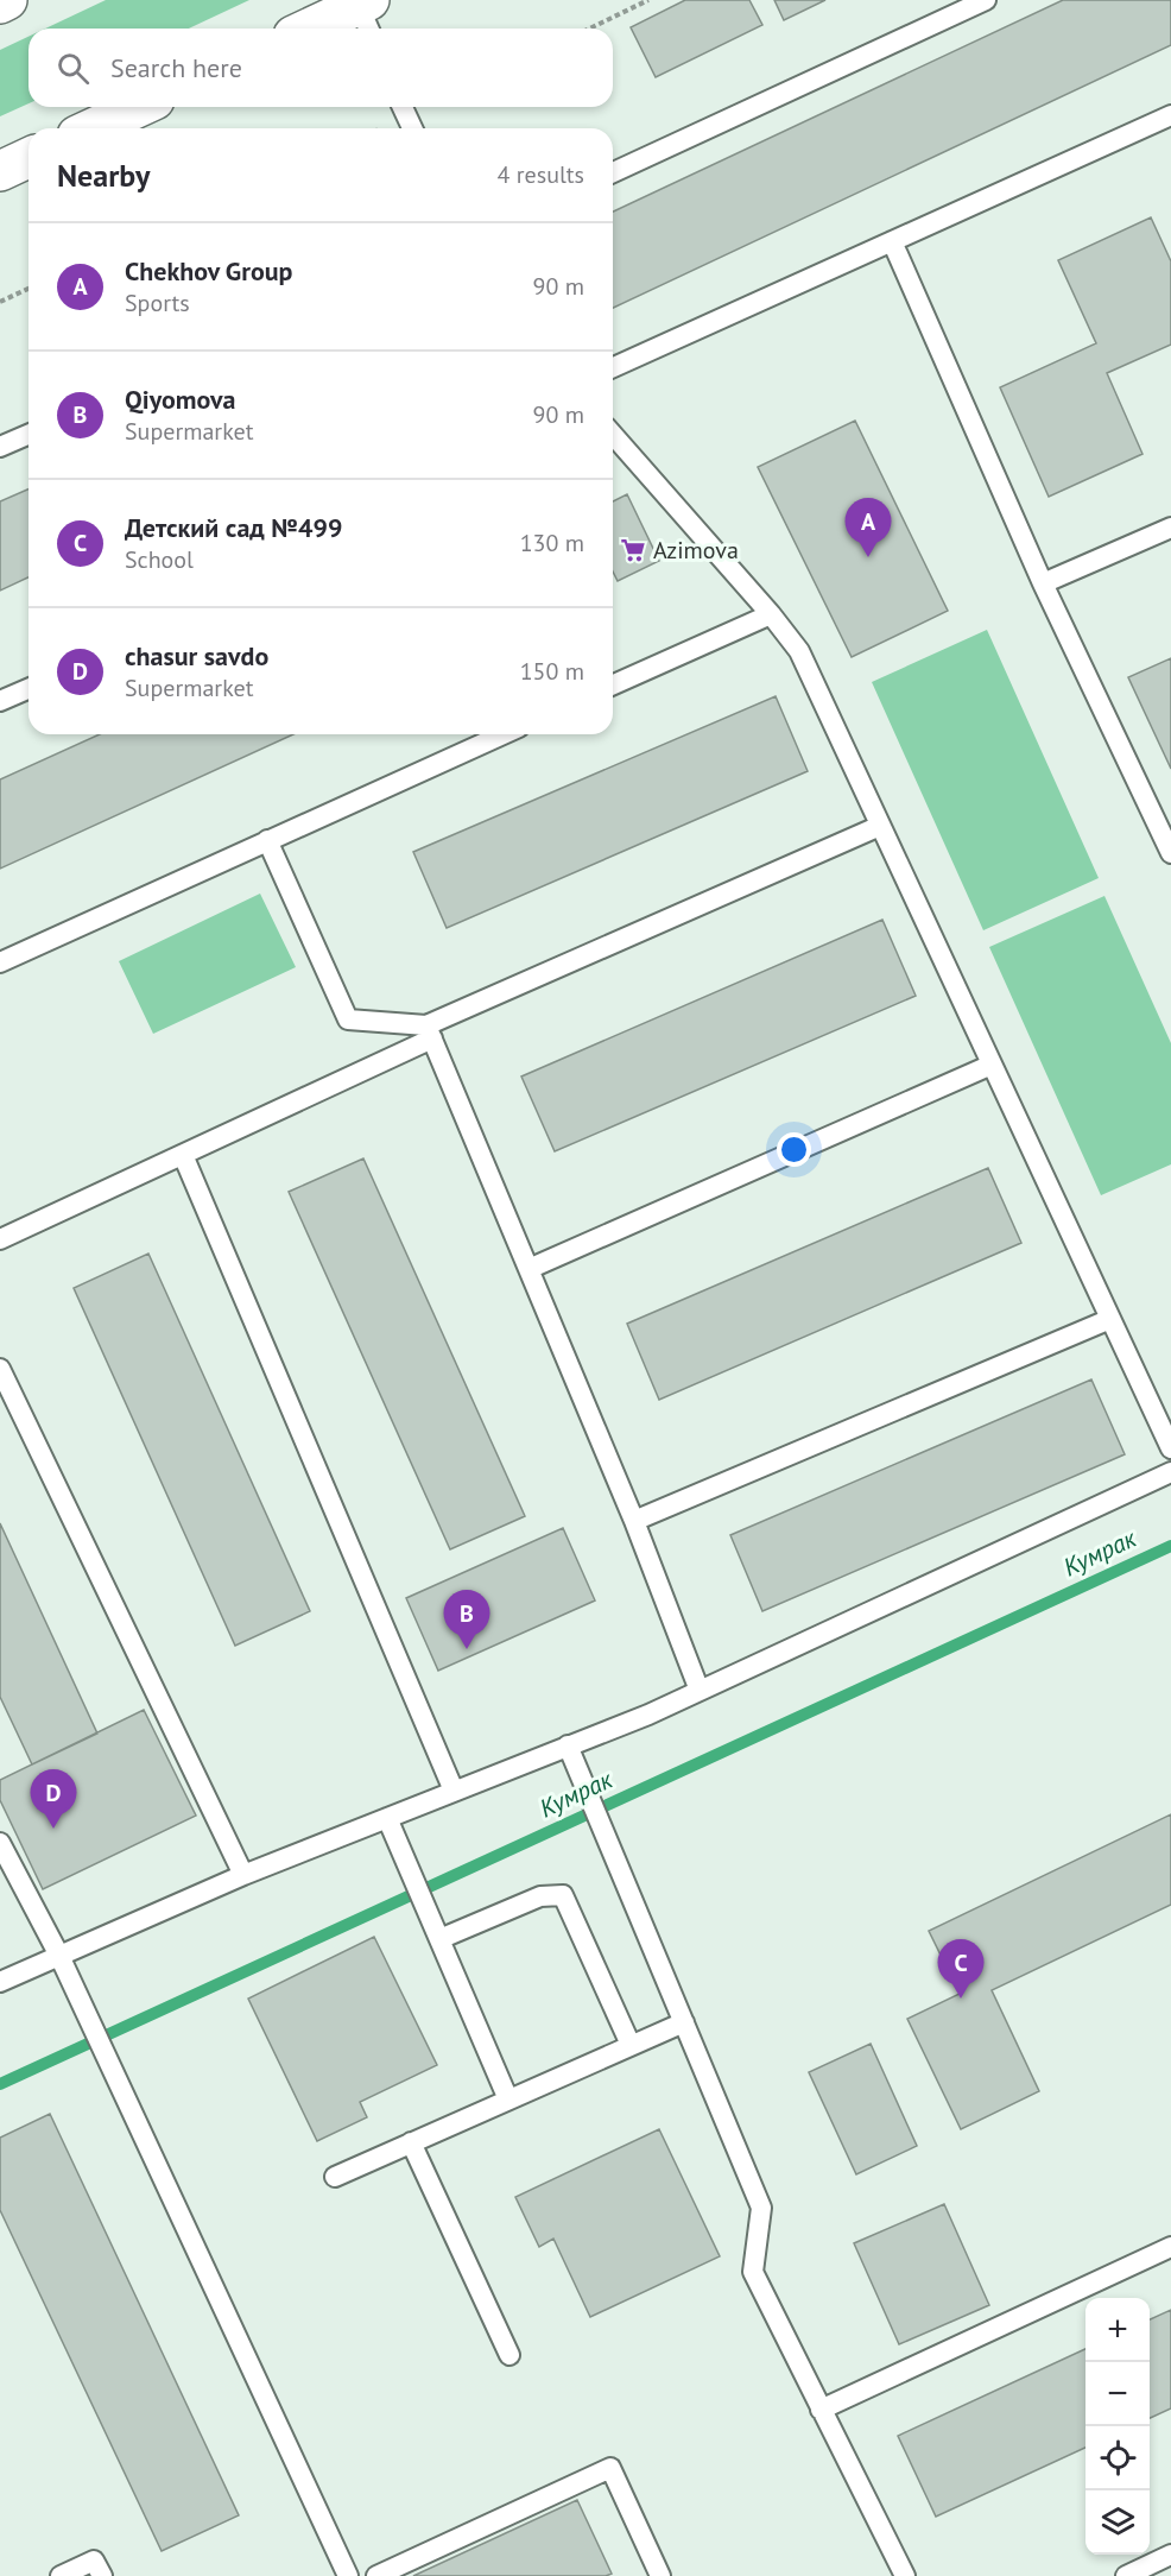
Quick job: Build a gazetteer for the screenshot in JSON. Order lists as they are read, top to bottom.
{
  "water": ["Кумрак"],
  "places": {
    "supermarket": ["Azimova"]
  },
  "page": {
    "search": "Search here",
    "heading": ["Nearby", "4 results"],
    "list": [
      {
        "mark": "A",
        "name": "Chekhov Group",
        "note": "Sports",
        "value": "90 m"
      },
      {
        "mark": "B",
        "name": "Qiyomova",
        "note": "Supermarket",
        "value": "90 m"
      },
      {
        "mark": "C",
        "name": "Детский сад №499",
        "note": "School",
        "value": "130 m"
      },
      {
        "mark": "D",
        "name": "chasur savdo",
        "note": "Supermarket",
        "value": "150 m"
      }
    ],
    "pins": [
      "A",
      "B",
      "D",
      "C"
    ],
    "map_buttons": ["+", "−"]
  }
}
